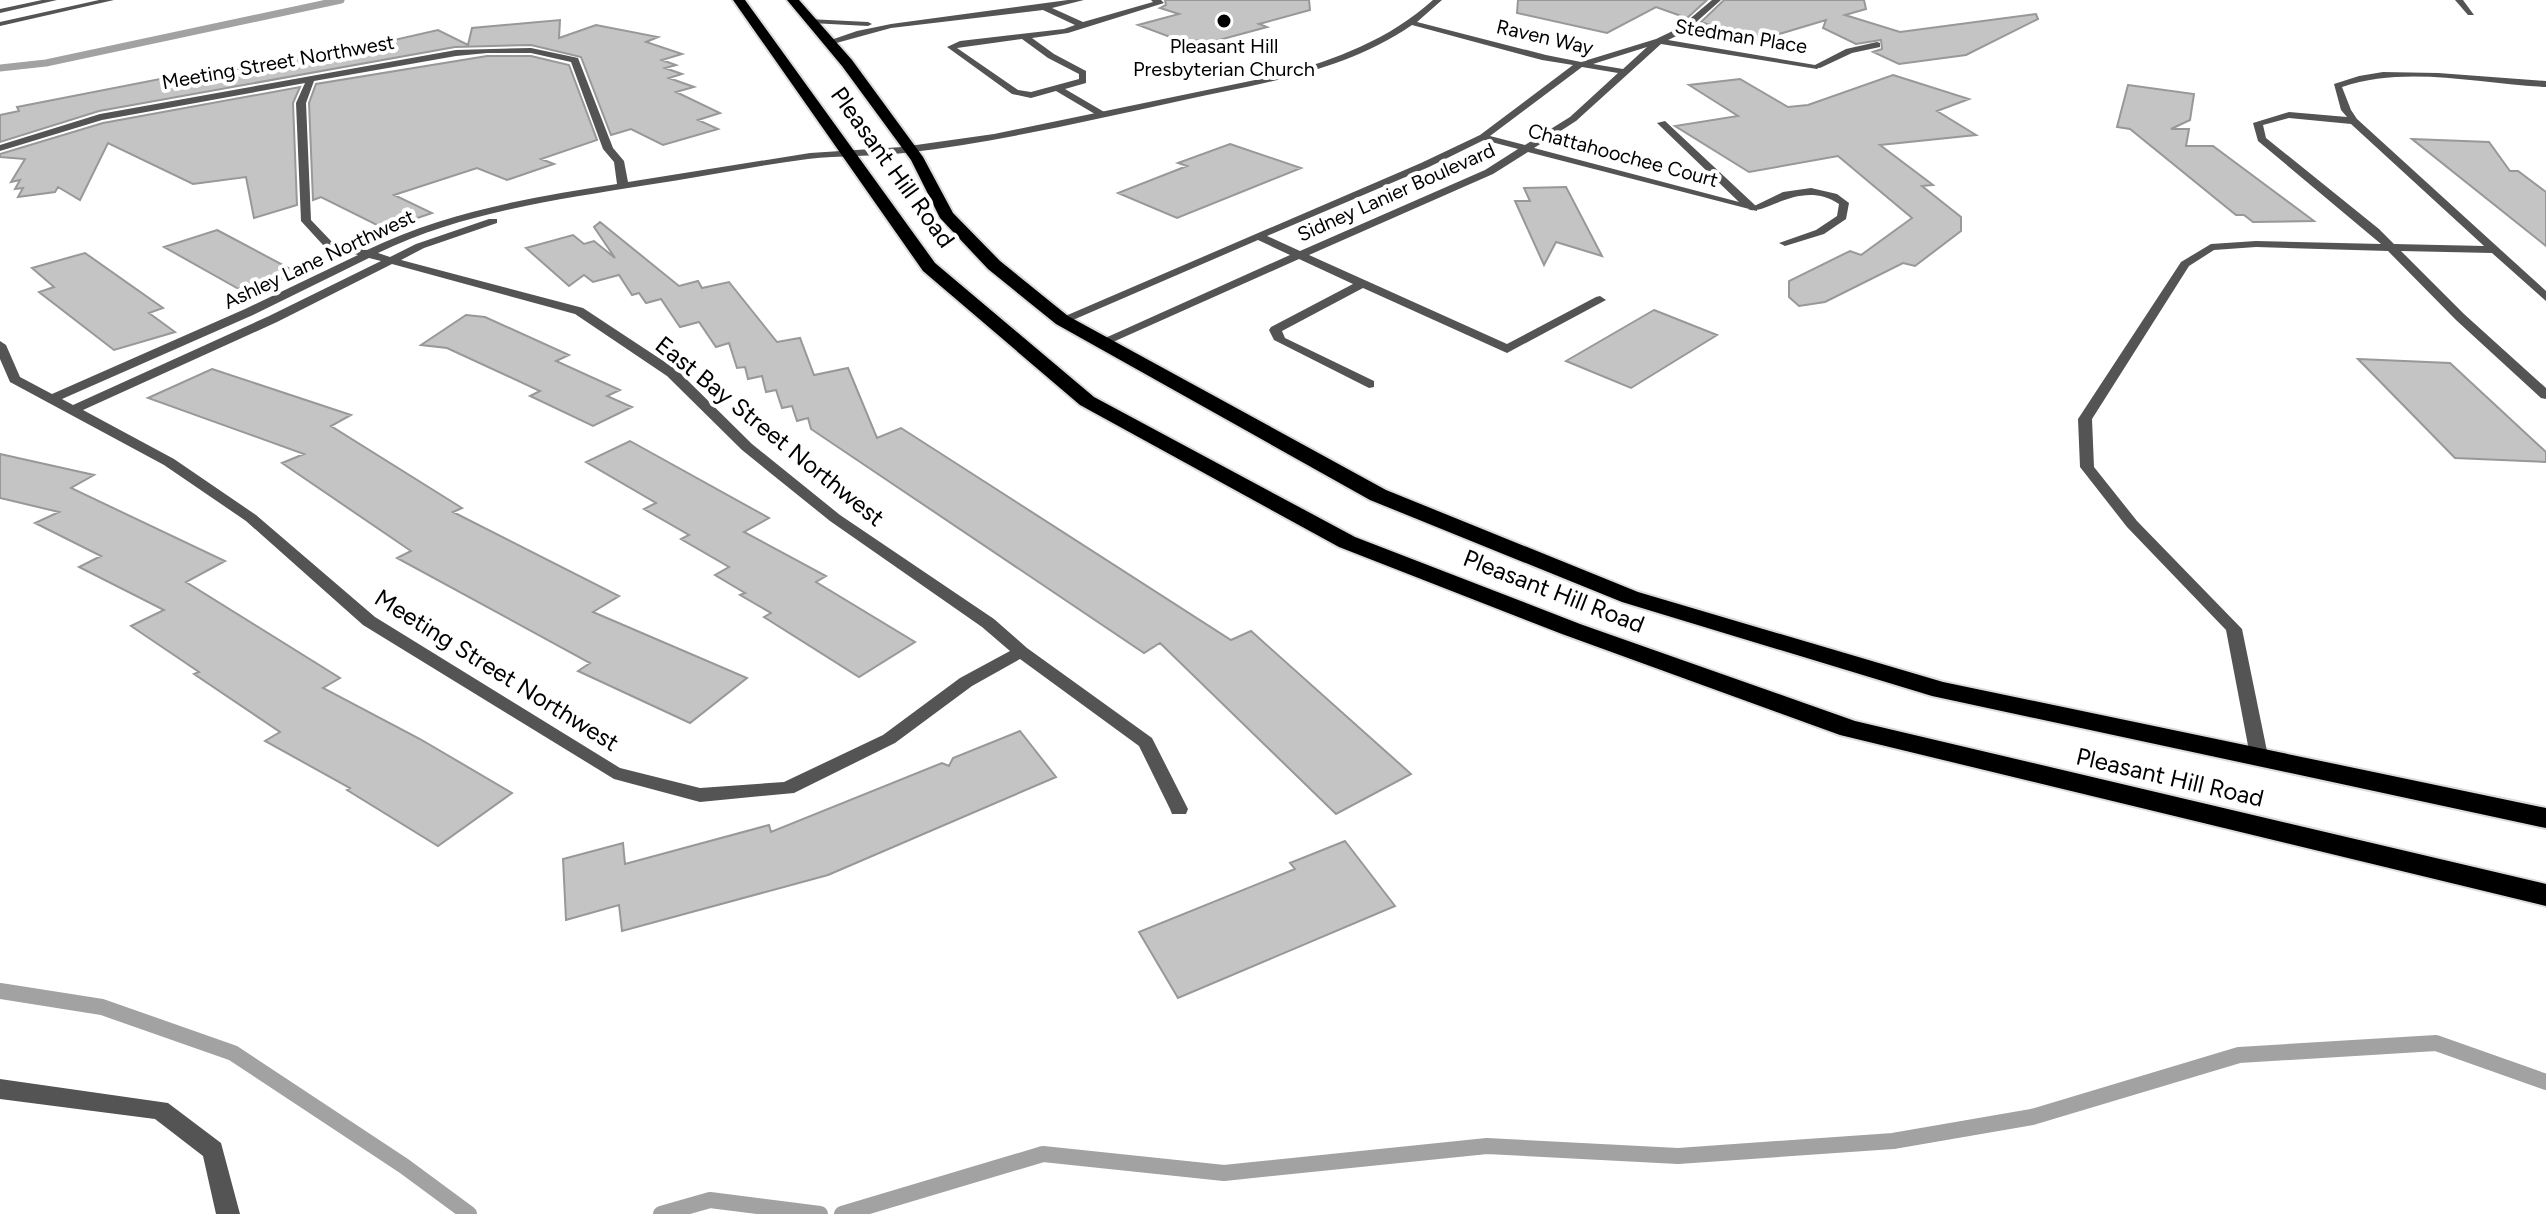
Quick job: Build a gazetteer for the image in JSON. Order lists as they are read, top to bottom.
{
  "streets": {
    "highway": ["Pleasant Hill Road"],
    "street": [
      "Stedman Place",
      "Raven Way",
      "Meeting Street Northwest",
      "Chattahoochee Court",
      "Sidney Lanier Boulevard",
      "Ashley Lane Northwest",
      "East Bay Street Northwest"
    ]
  },
  "crossings": [
    ["Stedman Place", "Sidney Lanier Boulevard"],
    ["Raven Way", "Sidney Lanier Boulevard"],
    ["Raven Way", "Ashley Lane Northwest"],
    ["Meeting Street Northwest", "Ashley Lane Northwest"],
    ["Meeting Street Northwest", "East Bay Street Northwest"],
    ["Chattahoochee Court", "Sidney Lanier Boulevard"],
    ["Pleasant Hill Road", "Sidney Lanier Boulevard"],
    ["Pleasant Hill Road", "Ashley Lane Northwest"],
    ["Ashley Lane Northwest", "East Bay Street Northwest"]
  ],
  "places": ["Pleasant Hill Presbyterian Church"]
}
